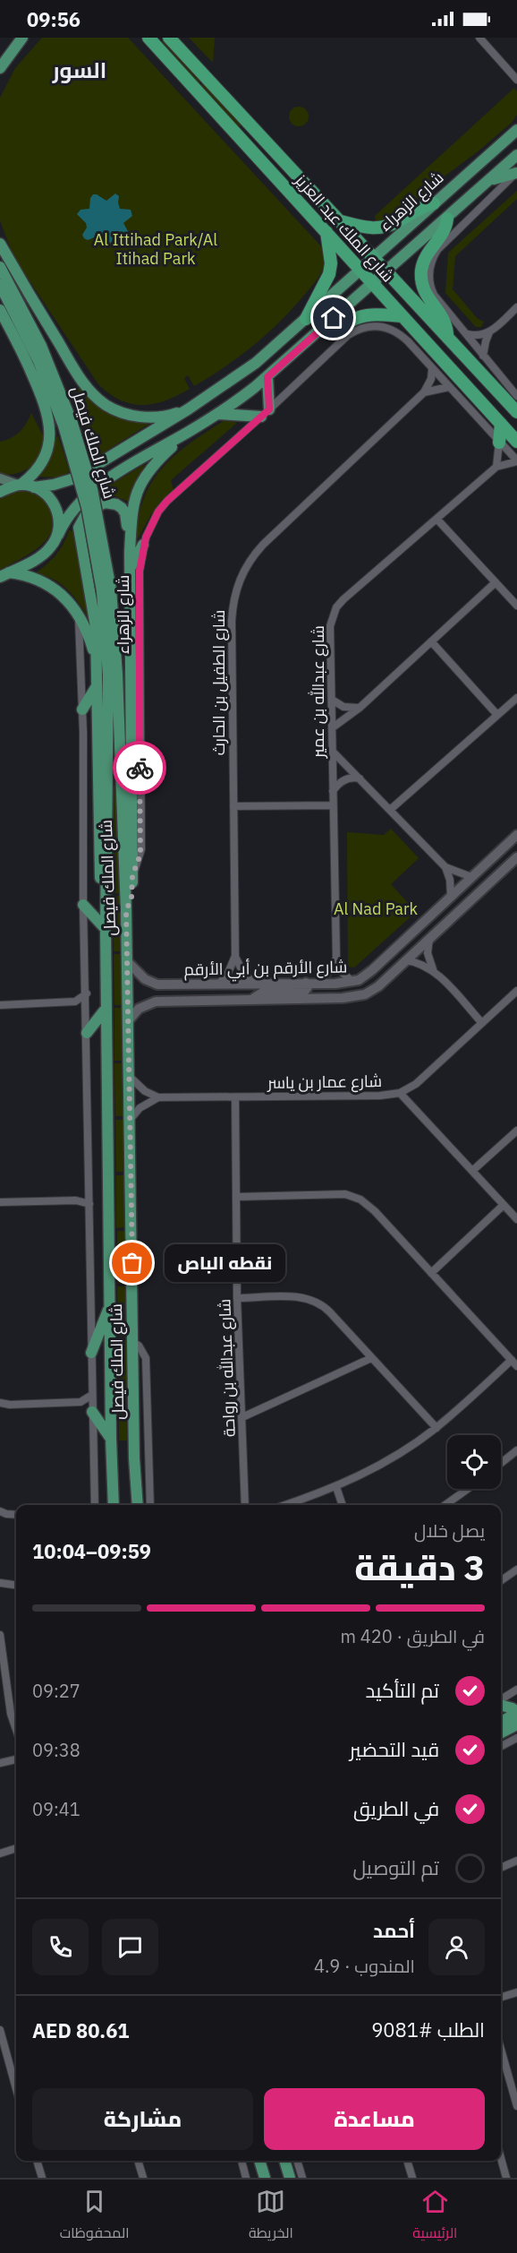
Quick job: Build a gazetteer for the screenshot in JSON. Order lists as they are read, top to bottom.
{
  "streets": {
    "highway": ["شارع الملك عبد العزيز"],
    "main road": ["شارع الزهراء", "شارع الملك فيصل"],
    "street": [
      "شارع الطفيل بن الحارث",
      "شارع عبدالله بن عمير",
      "شارع الأرقم بن أبي الأرقم",
      "شارع عمار بن ياسر",
      "شارع عبدالله بن رواحة"
    ]
  },
  "crossings": [
    ["شارع الزهراء", "شارع الملك عبد العزيز"],
    ["شارع الزهراء", "شارع الطفيل بن الحارث"],
    ["شارع الملك فيصل", "شارع الأرقم بن أبي الأرقم"],
    ["شارع الطفيل بن الحارث", "شارع الأرقم بن أبي الأرقم"],
    ["شارع عبدالله بن عمير", "شارع الأرقم بن أبي الأرقم"],
    ["شارع عمار بن ياسر", "شارع عبدالله بن رواحة"]
  ],
  "districts": ["السور"],
  "parks": ["Al Ittihad Park/Al Itihad Park", "Al Nad Park"],
  "places": ["نقطه الباص"],
  "page": {
    "status": "09:56",
    "bubble": "نقطه الباص",
    "heading": ["3 دقيقة", "يصل خلال", "09:59–10:04"],
    "panel": [
      "أحمد",
      "المندوب · 4.9",
      "الطلب #9081",
      "AED 80.61"
    ],
    "bar": "في الطريق · 420 m",
    "list": [
      ["تم التأكيد", "09:27"],
      ["قيد التحضير", "09:38"],
      ["في الطريق", "09:41"],
      "تم التوصيل"
    ],
    "buttons": ["مساعدة", "مشاركة"],
    "tabs": ["الرئيسية", "الخريطة", "المحفوظات"]
  }
}
